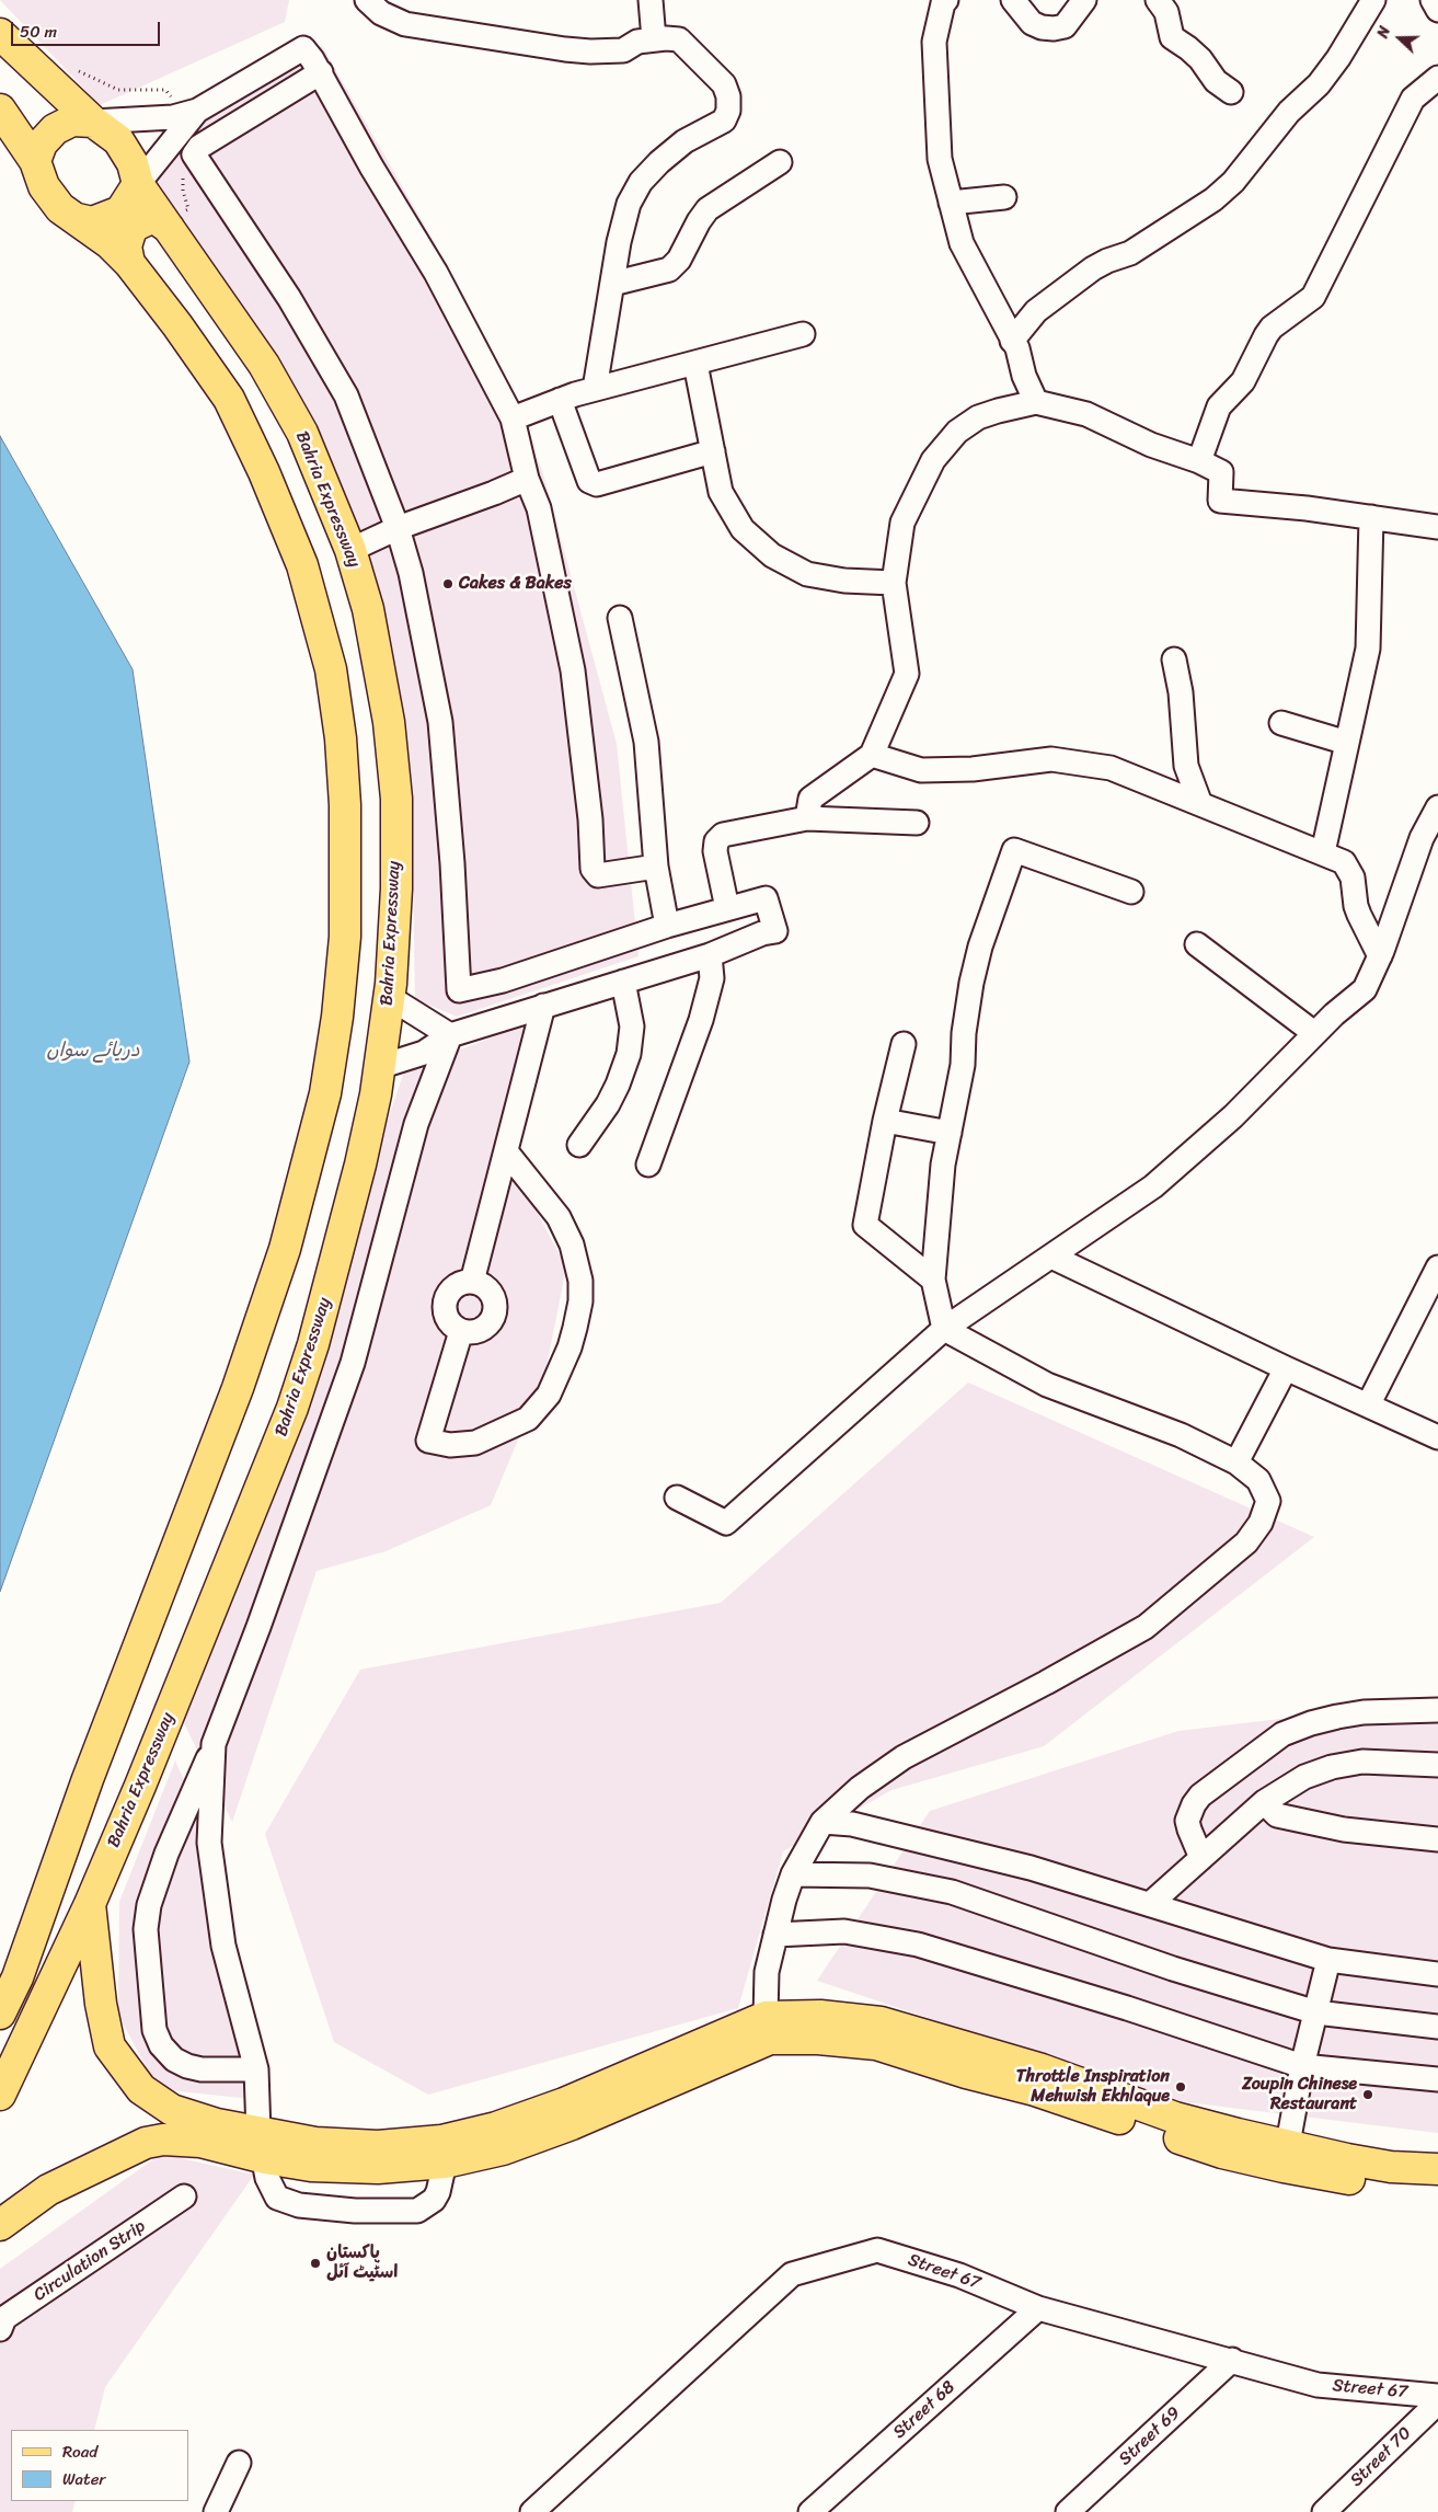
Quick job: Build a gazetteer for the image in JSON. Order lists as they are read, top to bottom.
{
  "streets": {
    "main road": ["Bahria Expressway"],
    "street": [
      "Circulation Strip",
      "Street 67",
      "Street 68",
      "Street 69",
      "Street 70"
    ]
  },
  "crossings": [
    ["Street 67", "Street 68"],
    ["Street 67", "Street 69"]
  ],
  "water": ["دریائے سواں"],
  "places": [
    "Cakes & Bakes",
    "Throttle Inspiration Mehwish Ekhlaque",
    "Zoupin Chinese Restaurant",
    "پاکستان اسٹیٹ آئل"
  ],
  "legend": ["Road", "Water"],
  "scale_bar": "50 m",
  "north": "left"
}
